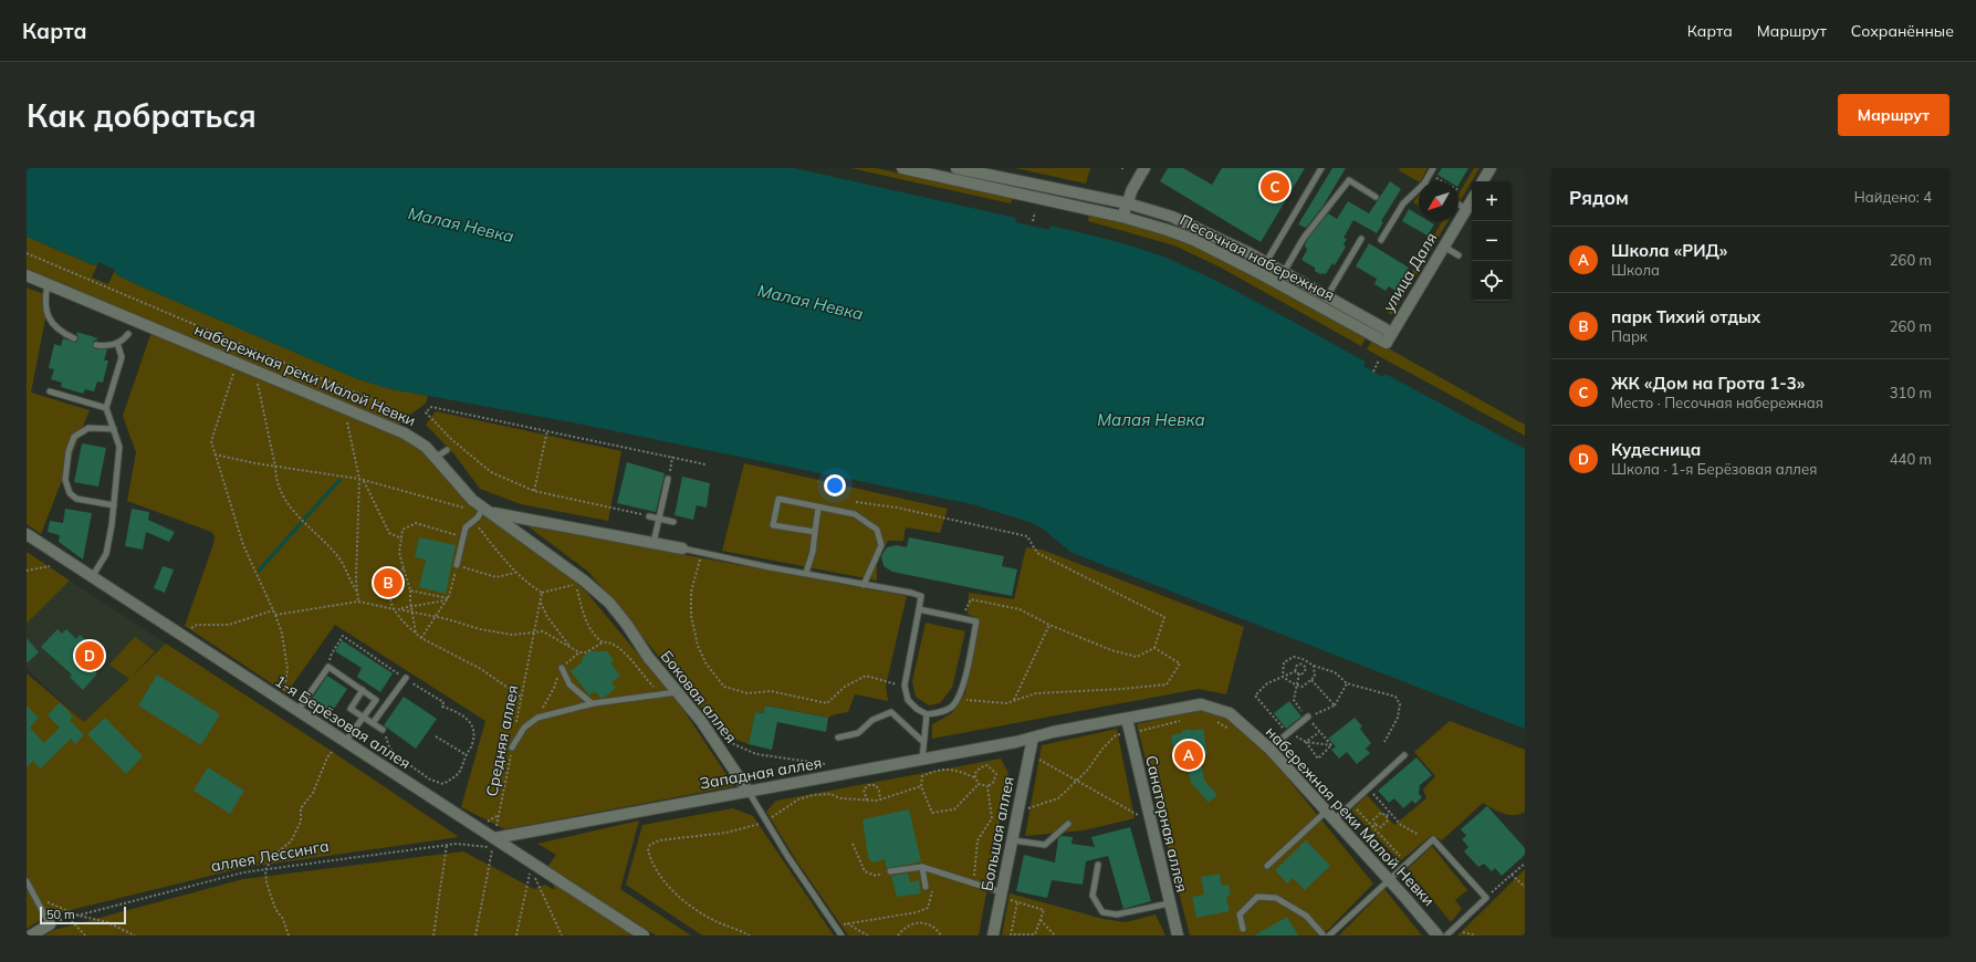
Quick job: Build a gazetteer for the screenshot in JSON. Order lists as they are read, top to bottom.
{
  "streets": {
    "street": [
      "Песочная набережная",
      "улица Даля",
      "набережная реки Малой Невки",
      "Боковая аллея",
      "1-я Берёзовая аллея",
      "Западная аллея",
      "Санаторная аллея",
      "Большая аллея"
    ],
    "path": ["Средняя аллея", "аллея Лессинга"]
  },
  "crossings": [
    ["Песочная набережная", "улица Даля"],
    ["набережная реки Малой Невки", "Боковая аллея"],
    ["набережная реки Малой Невки", "Западная аллея"],
    ["набережная реки Малой Невки", "Санаторная аллея"],
    ["набережная реки Малой Невки", "Большая аллея"],
    ["Боковая аллея", "Западная аллея"],
    ["1-я Берёзовая аллея", "Средняя аллея"],
    ["1-я Берёзовая аллея", "Западная аллея"],
    ["1-я Берёзовая аллея", "аллея Лессинга"],
    ["Средняя аллея", "Западная аллея"],
    ["Средняя аллея", "аллея Лессинга"],
    ["Западная аллея", "Большая аллея"],
    ["Западная аллея", "аллея Лессинга"]
  ],
  "water": ["Малая Невка"],
  "scale_bar": "50 m",
  "north": "bottom left",
  "page": {
    "header": "Карта",
    "nav": ["Карта", "Маршрут", "Сохранённые"],
    "buttons": "Маршрут",
    "title": "Как добраться",
    "heading": ["Рядом", "Найдено: 4"],
    "pins": [
      "C",
      "B",
      "D",
      "A"
    ],
    "map_buttons": ["+", "−"],
    "list": [
      {
        "mark": "A",
        "name": "Школа «РИД»",
        "note": "Школа",
        "value": "260 m"
      },
      {
        "mark": "B",
        "name": "парк Тихий отдых",
        "note": "Парк",
        "value": "260 m"
      },
      {
        "mark": "C",
        "name": "ЖК «Дом на Грота 1-3»",
        "note": "Место · Песочная набережная",
        "value": "310 m"
      },
      {
        "mark": "D",
        "name": "Кудесница",
        "note": "Школа · 1-я Берёзовая аллея",
        "value": "440 m"
      }
    ],
    "scale": "50 m"
  }
}
